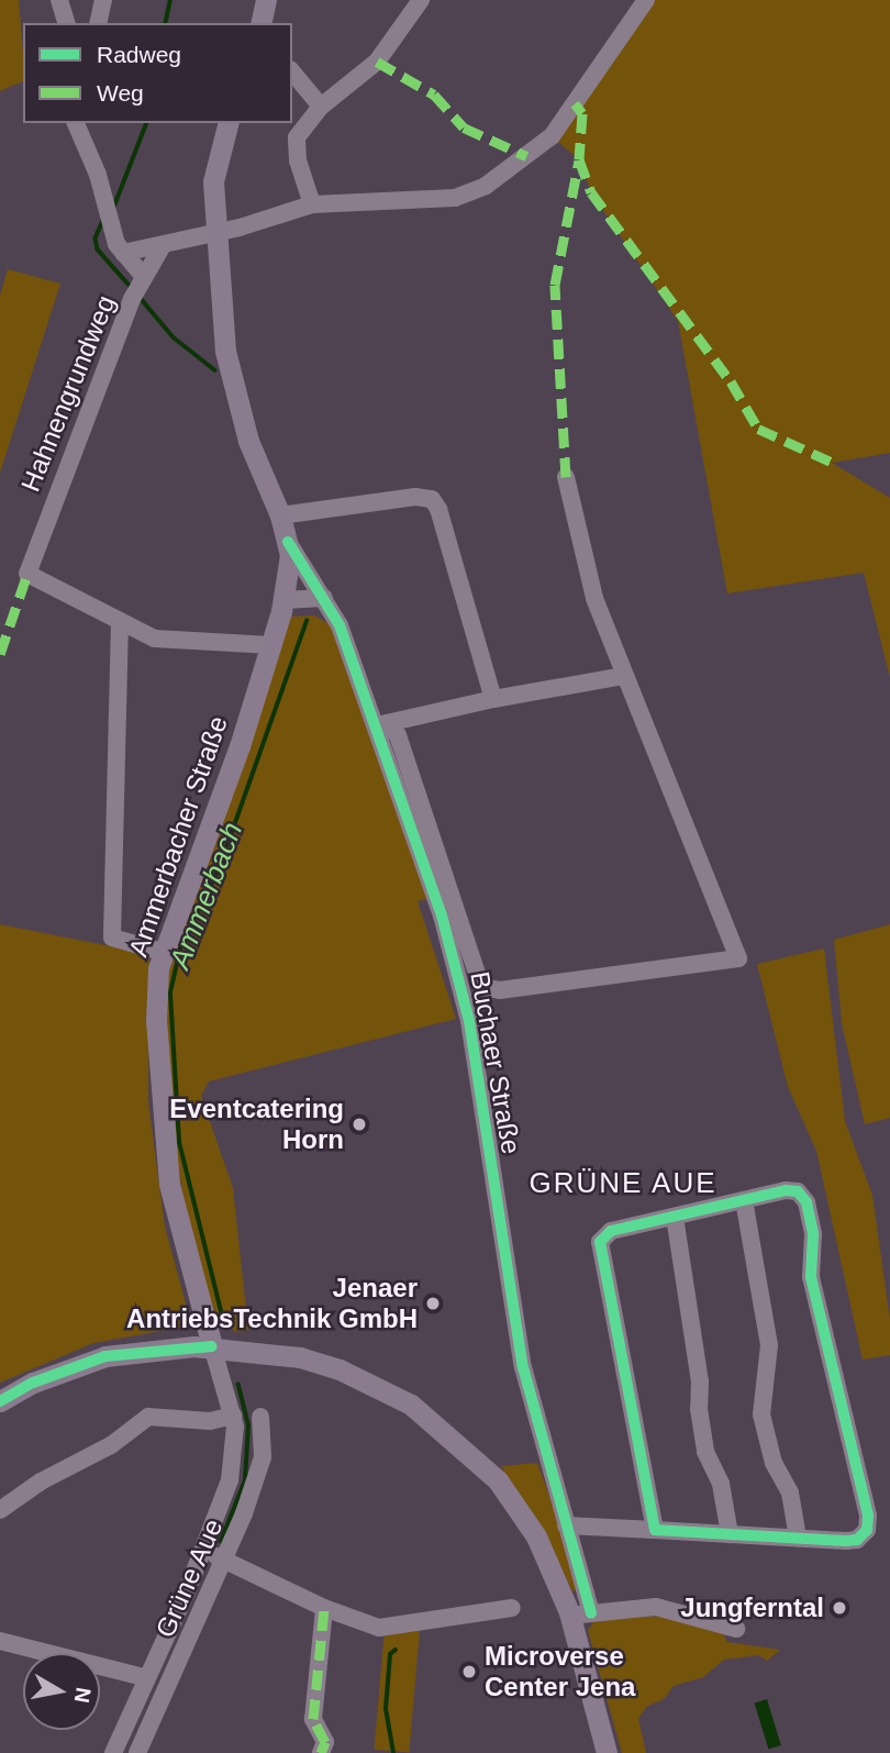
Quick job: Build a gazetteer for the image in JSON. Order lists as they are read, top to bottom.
{
  "streets": {
    "main road": ["Ammerbacher Straße"],
    "street": ["Hahnengrundweg", "Buchaer Straße", "Grüne Aue"]
  },
  "crossings": [
    ["Hahnengrundweg", "Ammerbacher Straße"],
    ["Ammerbacher Straße", "Buchaer Straße"]
  ],
  "districts": ["GRÜNE AUE"],
  "water": ["Ammerbach"],
  "places": [
    "Eventcatering Horn",
    "Jenaer AntriebsTechnik GmbH",
    "Jungferntal",
    "Microverse Center Jena"
  ],
  "legend": ["Radweg", "Weg"],
  "north": "right"
}
